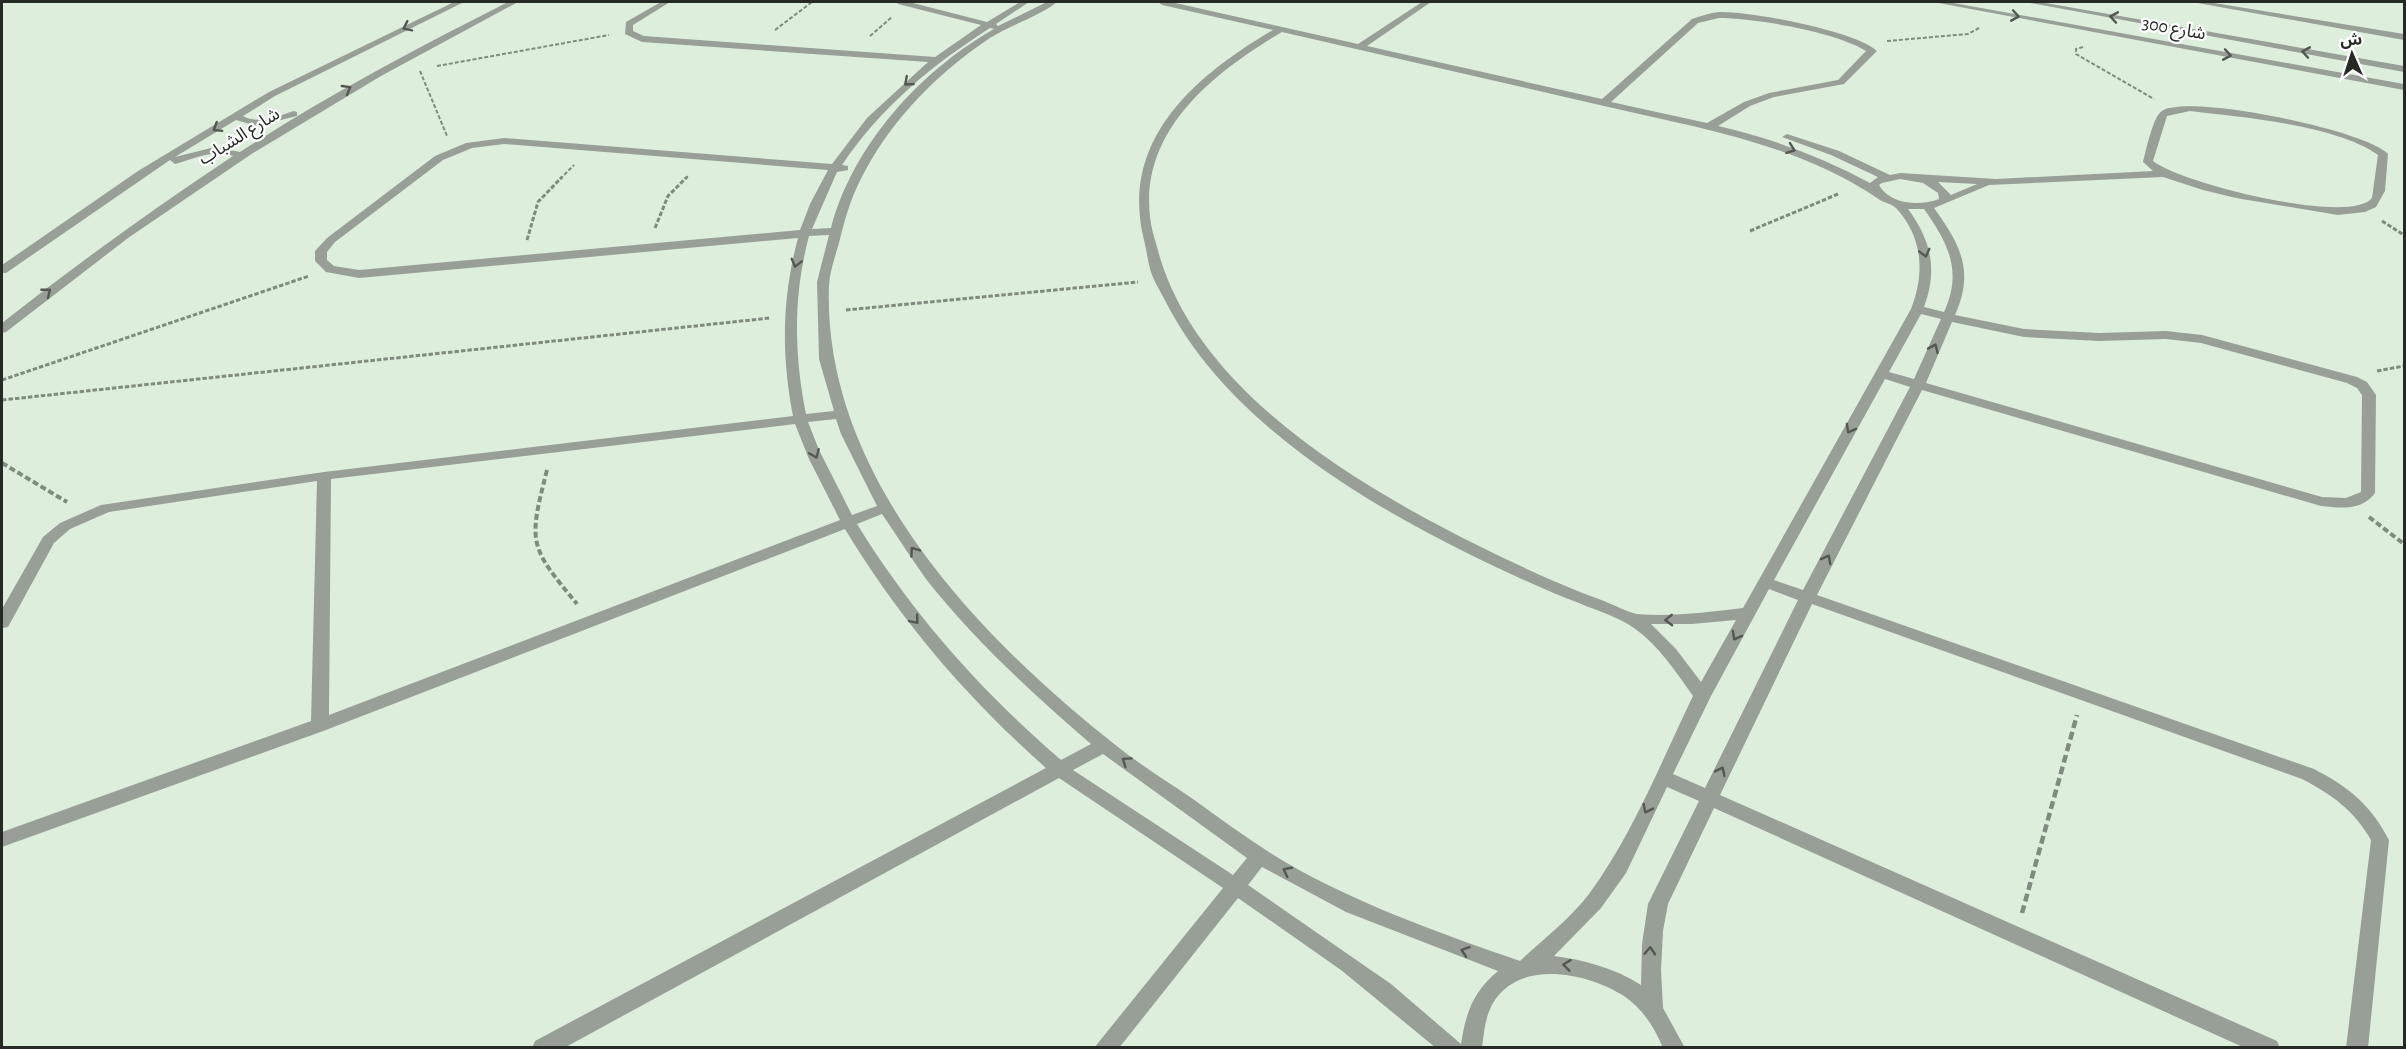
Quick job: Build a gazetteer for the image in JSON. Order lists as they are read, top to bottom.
{
  "streets": {
    "street": ["شارع 300", "شارع الشباب"]
  },
  "north": "top"
}
